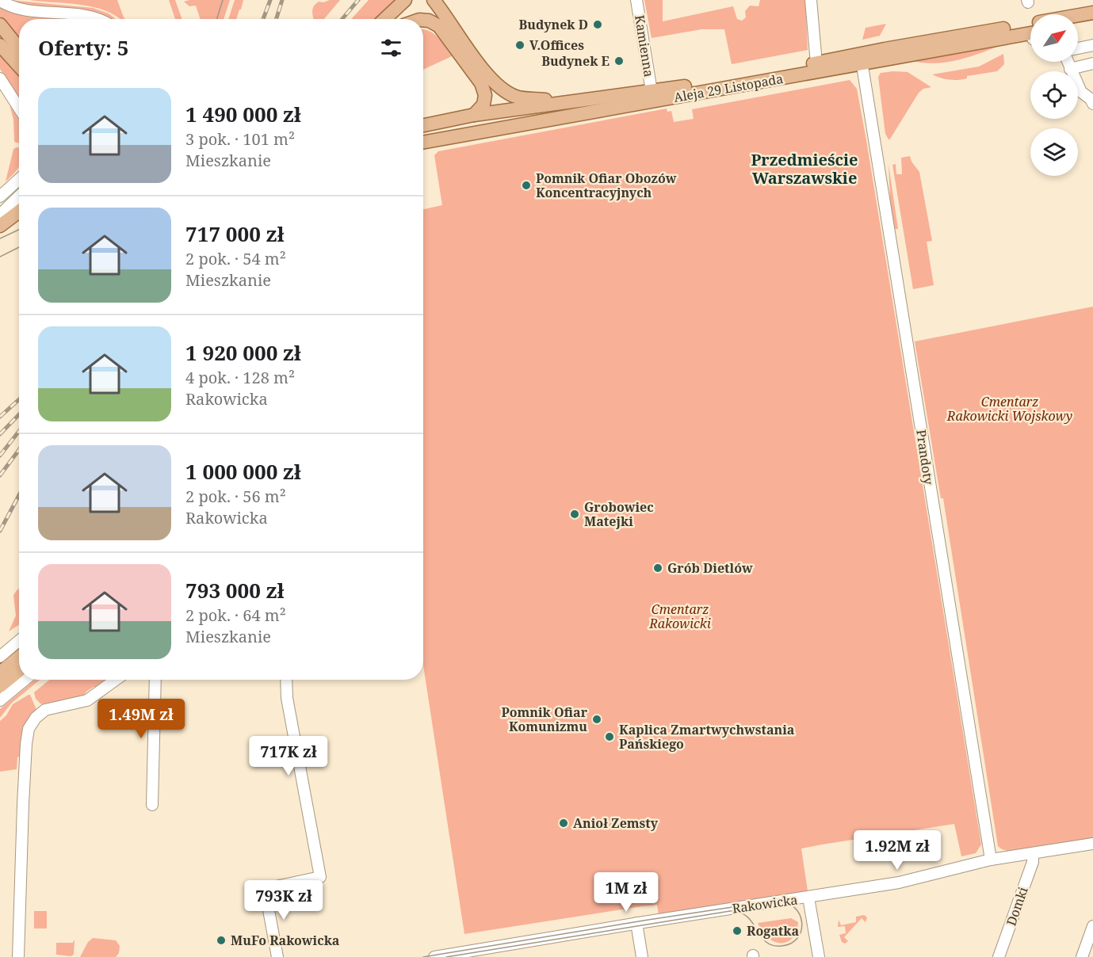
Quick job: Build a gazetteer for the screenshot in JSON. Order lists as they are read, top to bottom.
{
  "streets": {
    "main road": ["Aleja 29 Listopada"],
    "street": [
      "Kamienna",
      "Prandoty",
      "Rakowicka",
      "Domki"
    ]
  },
  "crossings": [
    ["Kamienna", "Aleja 29 Listopada"],
    ["Aleja 29 Listopada", "Prandoty"],
    ["Prandoty", "Rakowicka"],
    ["Rakowicka", "Domki"]
  ],
  "districts": ["Przedmieście Warszawskie"],
  "parks": ["Cmentarz Rakowicki Wojskowy", "Cmentarz Rakowicki"],
  "places": [
    "Budynek D",
    "V.Offices",
    "Budynek E",
    "Pomnik Ofiar Obozów Koncentracyjnych",
    "Grobowiec Matejki",
    "Grób Dietlów",
    "Pomnik Ofiar Komunizmu",
    "Kaplica Zmartwychwstania Pańskiego",
    "Anioł Zemsty",
    "Rogatka",
    "MuFo Rakowicka"
  ],
  "north": "top right",
  "page": {
    "heading": "Oferty: 5",
    "list": [
      {
        "name": "1 490 000 zł",
        "note": "3 pok. · 101 m² · Mieszkanie"
      },
      {
        "name": "717 000 zł",
        "note": "2 pok. · 54 m² · Mieszkanie"
      },
      {
        "name": "1 920 000 zł",
        "note": "4 pok. · 128 m² · Rakowicka"
      },
      {
        "name": "1 000 000 zł",
        "note": "2 pok. · 56 m² · Rakowicka"
      },
      {
        "name": "793 000 zł",
        "note": "2 pok. · 64 m² · Mieszkanie"
      }
    ],
    "price": [
      "1.49M zł",
      "717K zł",
      "1.92M zł",
      "1M zł",
      "793K zł"
    ]
  }
}
